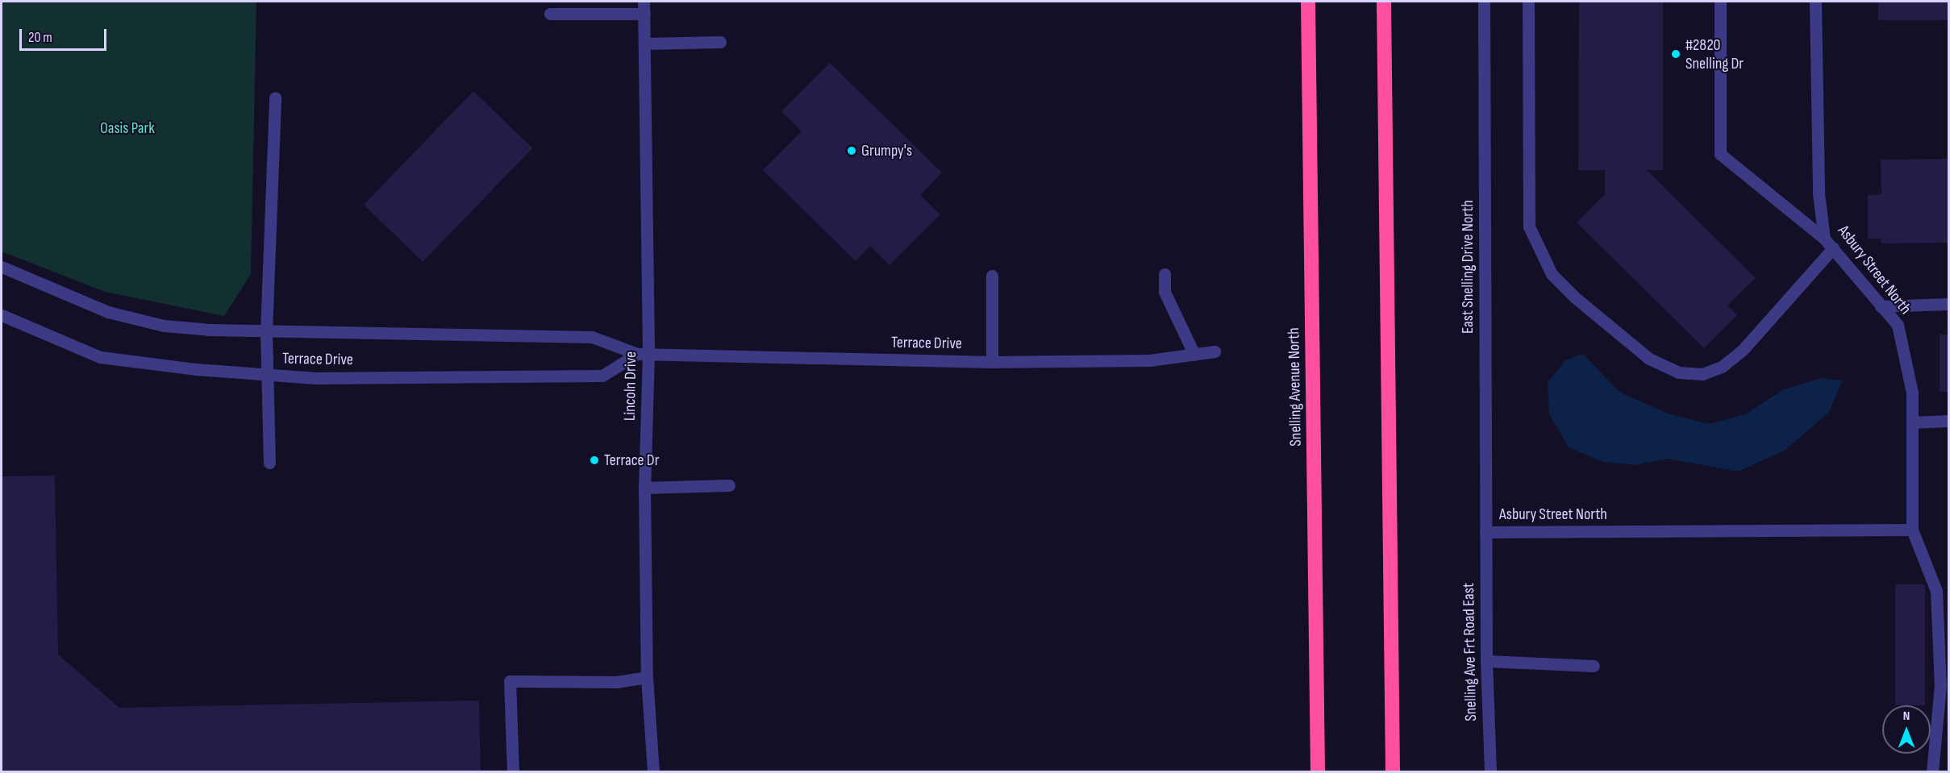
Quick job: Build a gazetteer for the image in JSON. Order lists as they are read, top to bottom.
{
  "streets": {
    "highway": ["Snelling Avenue North"],
    "street": [
      "East Snelling Drive North",
      "Asbury Street North",
      "Terrace Drive",
      "Lincoln Drive",
      "Snelling Ave Frt Road East"
    ]
  },
  "crossings": [
    ["East Snelling Drive North", "Asbury Street North"],
    ["East Snelling Drive North", "Snelling Ave Frt Road East"],
    ["Asbury Street North", "Snelling Ave Frt Road East"],
    ["Terrace Drive", "Lincoln Drive"]
  ],
  "parks": ["Oasis Park"],
  "places": ["#2820 Snelling Dr", "Grumpy's", "Terrace Dr"],
  "scale_bar": "20 m",
  "north": "top"
}
